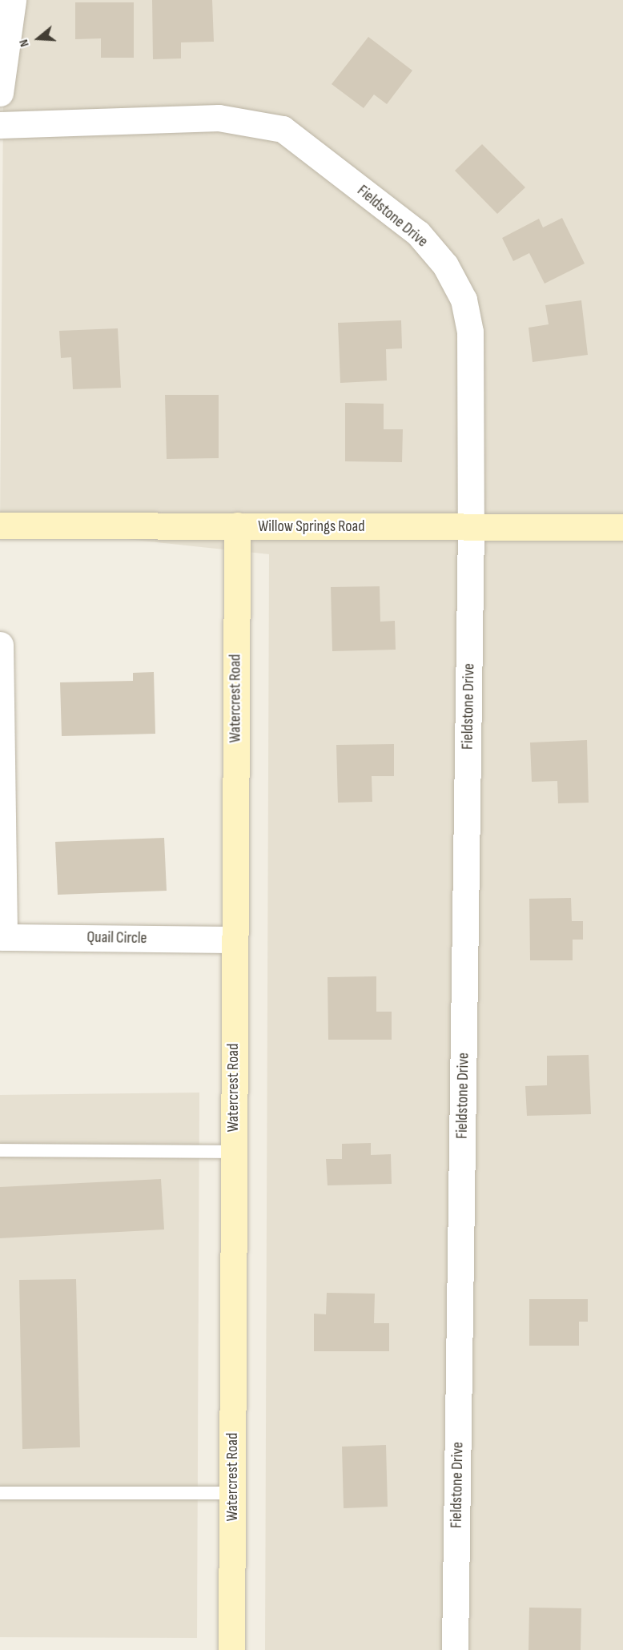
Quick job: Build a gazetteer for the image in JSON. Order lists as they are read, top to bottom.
{
  "streets": {
    "street": [
      "Fieldstone Drive",
      "Willow Springs Road",
      "Watercrest Road",
      "Quail Circle"
    ]
  },
  "crossings": [
    ["Fieldstone Drive", "Willow Springs Road"],
    ["Willow Springs Road", "Watercrest Road"],
    ["Watercrest Road", "Quail Circle"]
  ],
  "north": "left"
}
